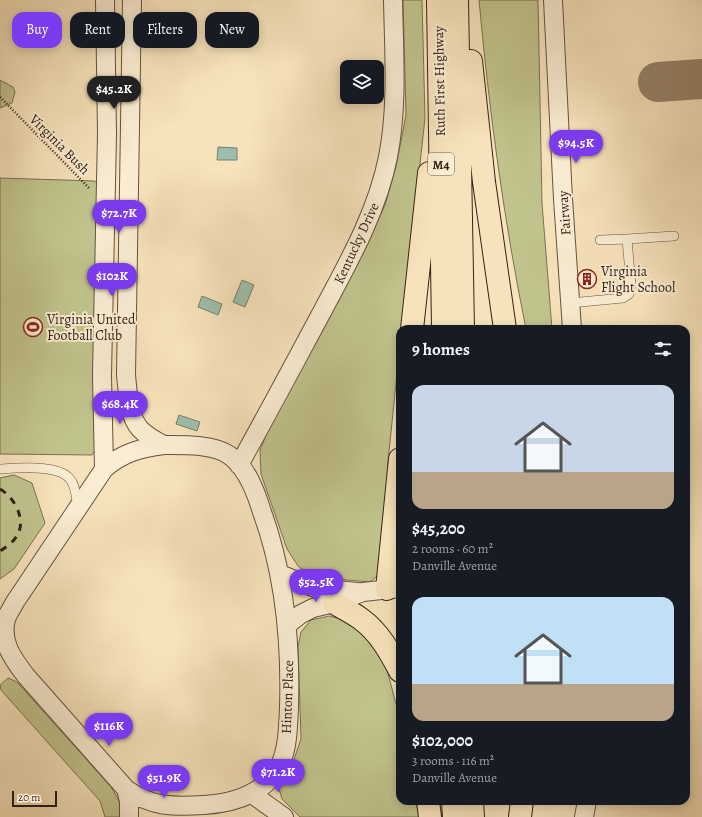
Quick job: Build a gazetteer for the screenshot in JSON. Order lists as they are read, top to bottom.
{
  "streets": {
    "highway": ["Ruth First Highway", "M4"],
    "street": ["Fairway", "Kentucky Drive", "Hinton Place"],
    "path": ["Virginia Bush"]
  },
  "crossings": [
    ["Ruth First Highway", "M4"],
    ["Kentucky Drive", "Hinton Place"]
  ],
  "places": {
    "building": ["Virginia Flight School"],
    "sports": ["Virginia United Football Club"]
  },
  "scale_bar": "20 m",
  "page": {
    "chip": [
      "Buy",
      "Rent",
      "Filters",
      "New"
    ],
    "price": [
      "$45.2K",
      "$94.5K",
      "$72.7K",
      "$102K",
      "$68.4K",
      "$52.5K",
      "$116K",
      "$71.2K",
      "$51.9K"
    ],
    "heading": "9 homes",
    "list": [
      {
        "name": "$45,200",
        "note": "2 rooms · 60 m² · Danville Avenue"
      },
      {
        "name": "$102,000",
        "note": "3 rooms · 116 m² · Danville Avenue"
      }
    ],
    "scale": "20 m"
  }
}
